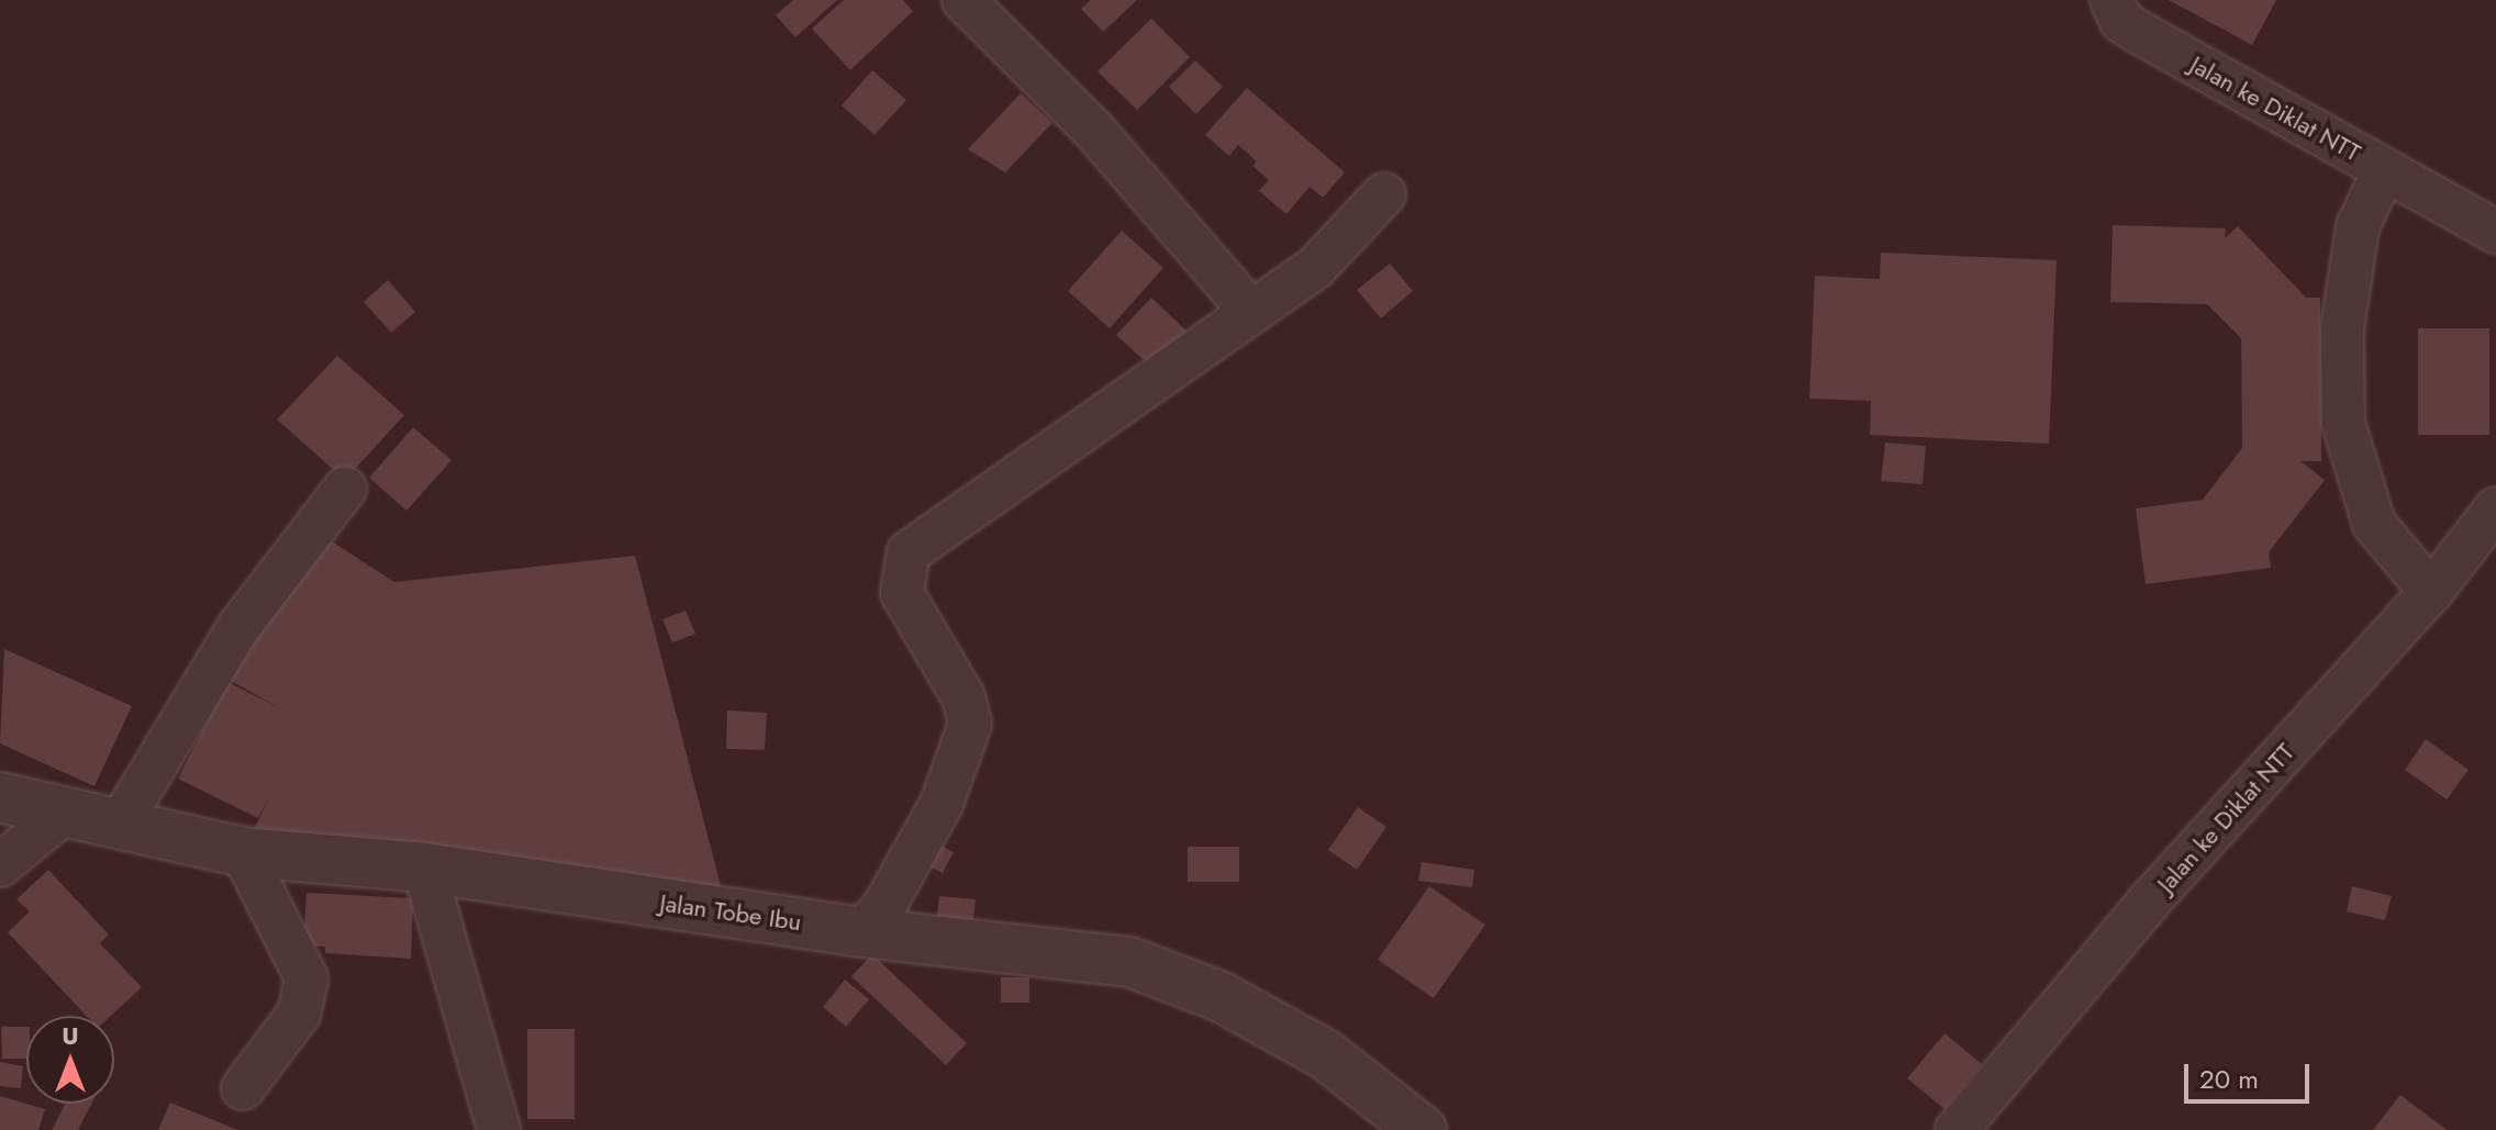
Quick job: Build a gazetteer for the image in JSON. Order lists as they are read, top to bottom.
{
  "streets": {
    "street": ["Jalan ke Diklat NTT", "Jalan Tobe Ibu"]
  },
  "scale_bar": "20 m",
  "north": "top"
}
